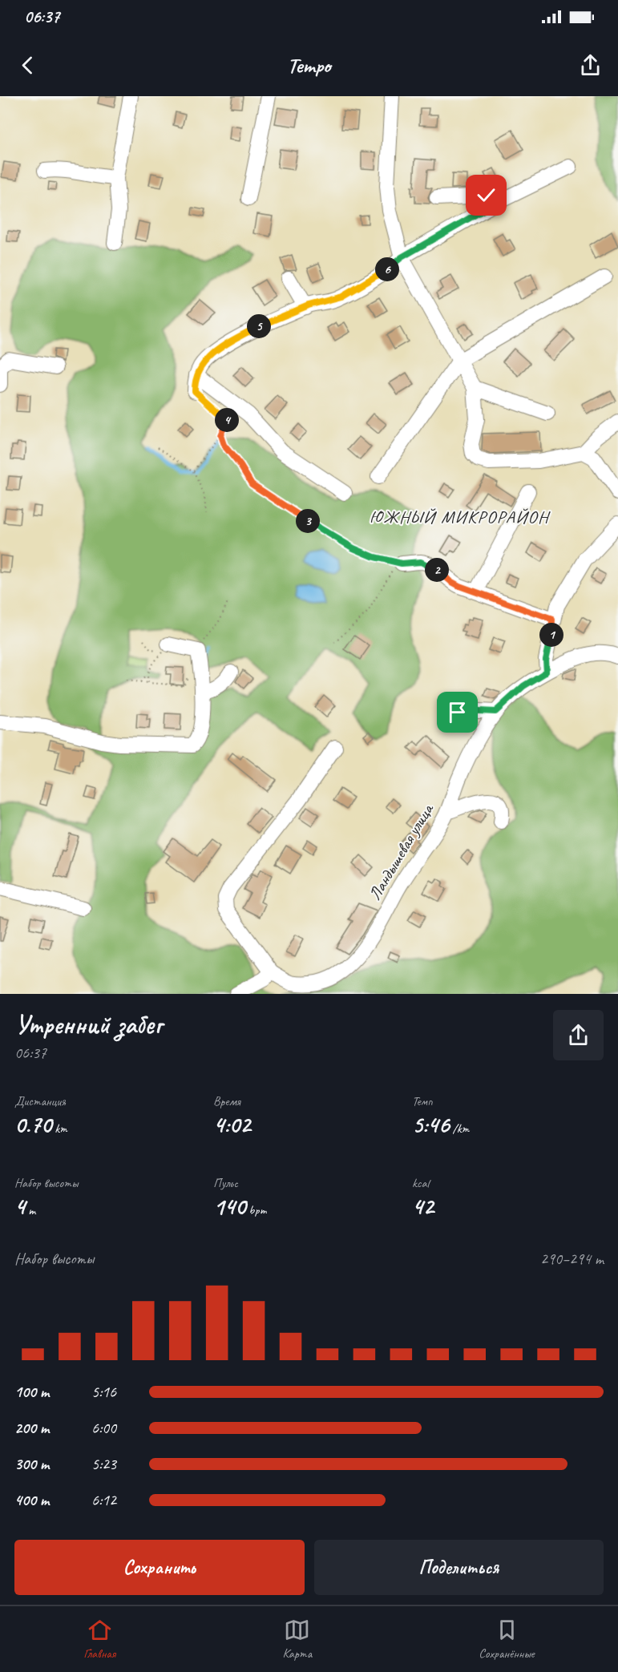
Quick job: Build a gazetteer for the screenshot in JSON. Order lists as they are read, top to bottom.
{
  "streets": {
    "street": ["Ландышевая улица"]
  },
  "districts": ["ЮЖНЫЙ МИКРОРАЙОН"],
  "page": {
    "status": "06:37",
    "header": "Tempo",
    "pins": [
      "6",
      "5",
      "4",
      "3",
      "2",
      "1"
    ],
    "heading": ["Утренний забег", "06:37"],
    "stats": [
      ["Дистанция", "0.70 km"],
      ["Время", "4:02"],
      ["Темп", "5:46 /km"],
      ["Набор высоты", "4 m"],
      ["Пульс", "140 bpm"],
      ["kcal", "42"]
    ],
    "chart": ["Набор высоты", "290–294 m"],
    "list": [
      {
        "name": "100 m",
        "note": "5:16"
      },
      {
        "name": "200 m",
        "note": "6:00"
      },
      {
        "name": "300 m",
        "note": "5:23"
      },
      {
        "name": "400 m",
        "note": "6:12"
      }
    ],
    "buttons": ["Сохранить", "Поделиться"],
    "tabs": ["Главная", "Карта", "Сохранённые"]
  }
}
